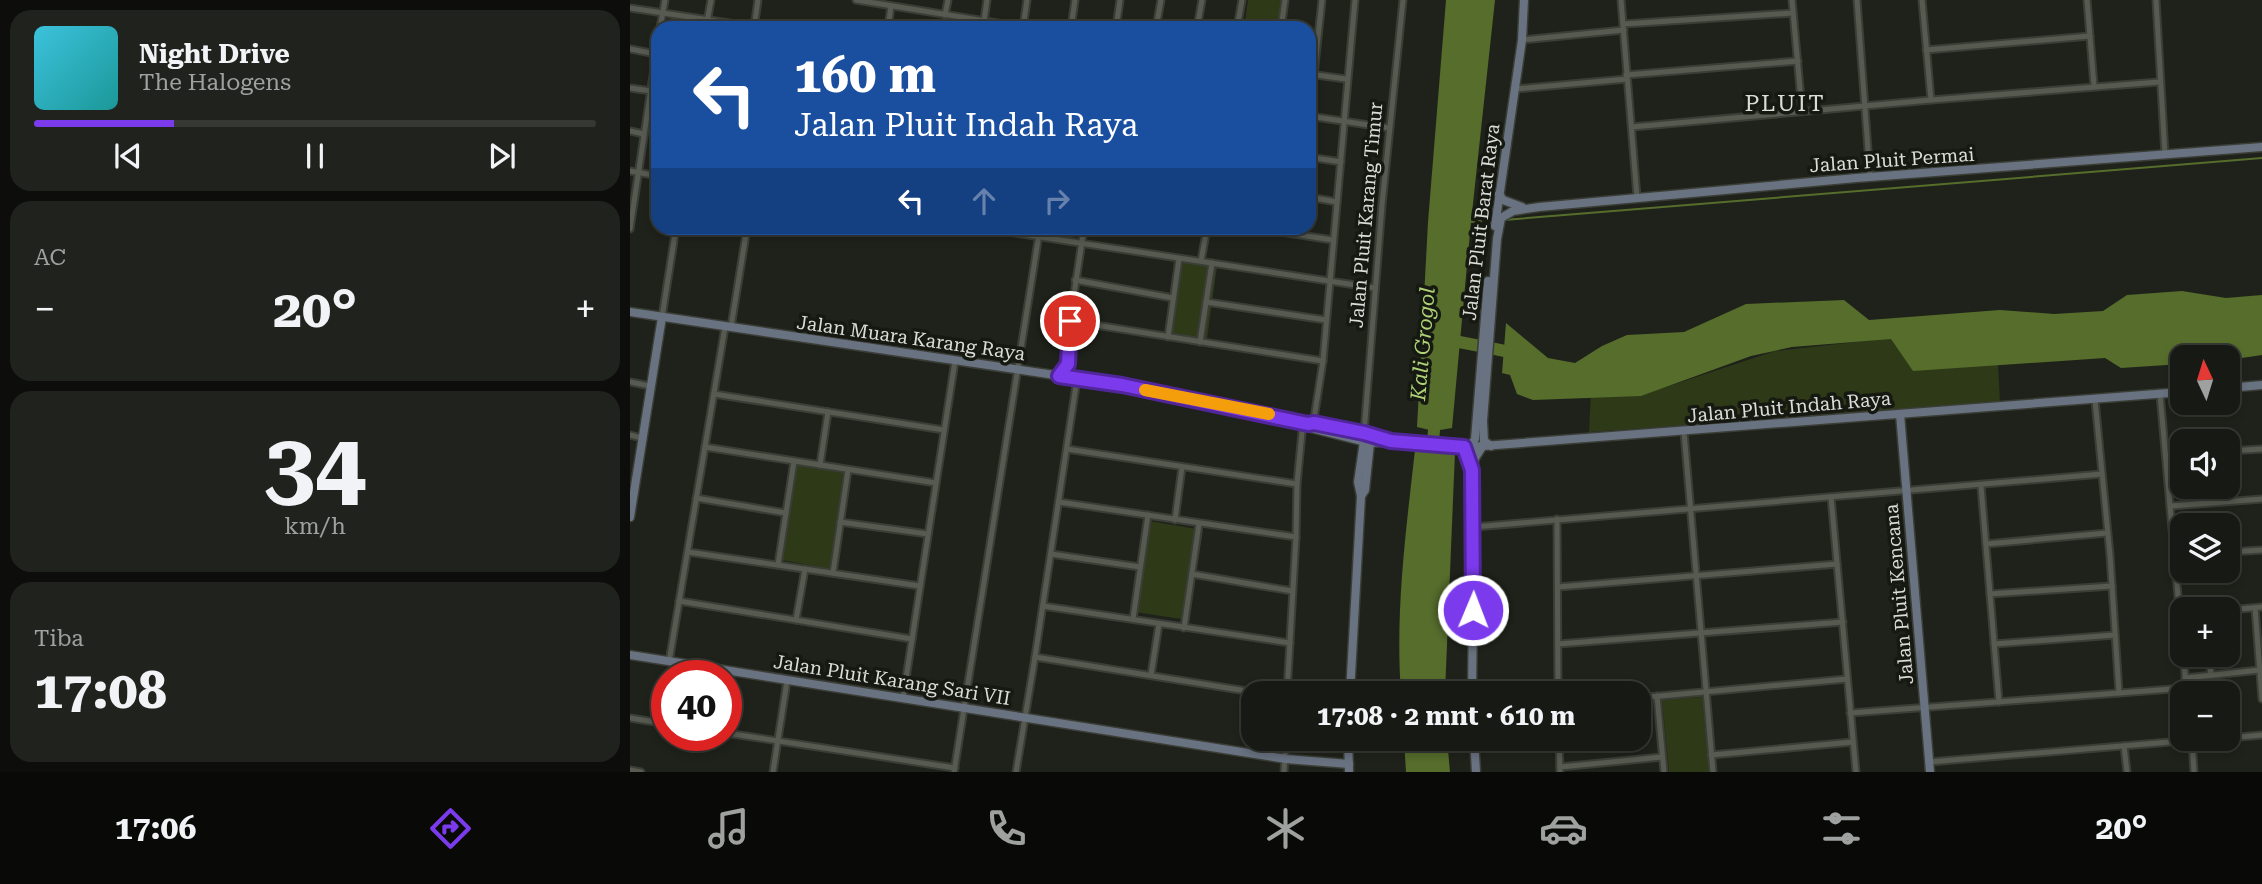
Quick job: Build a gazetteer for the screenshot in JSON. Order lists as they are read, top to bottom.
{
  "streets": {
    "street": [
      "Jalan Pluit Permai",
      "Jalan Pluit Karang Timur",
      "Jalan Pluit Barat Raya",
      "Jalan Muara Karang Raya",
      "Jalan Pluit Indah Raya",
      "Jalan Pluit Kencana",
      "Jalan Pluit Karang Sari VII"
    ]
  },
  "crossings": [
    ["Jalan Pluit Permai", "Jalan Pluit Barat Raya"],
    ["Jalan Pluit Karang Timur", "Jalan Muara Karang Raya"],
    ["Jalan Pluit Barat Raya", "Jalan Pluit Indah Raya"],
    ["Jalan Muara Karang Raya", "Jalan Pluit Indah Raya"],
    ["Jalan Pluit Indah Raya", "Jalan Pluit Kencana"]
  ],
  "districts": ["PLUIT"],
  "water": ["Kali Grogol"],
  "north": "top",
  "page": {
    "turn": ["160 m", "Jalan Pluit Indah Raya"],
    "song": ["Night Drive", "The Halogens"],
    "tile": [
      "AC",
      ["34", "km/h"],
      ["Tiba", "17:08"]
    ],
    "heat": ["−", "20°", "+"],
    "map_buttons": ["+", "−"],
    "limit": "40",
    "trip": "17:08 · 2 mnt · 610 m",
    "tabs": ["17:06", "20°"]
  }
}
